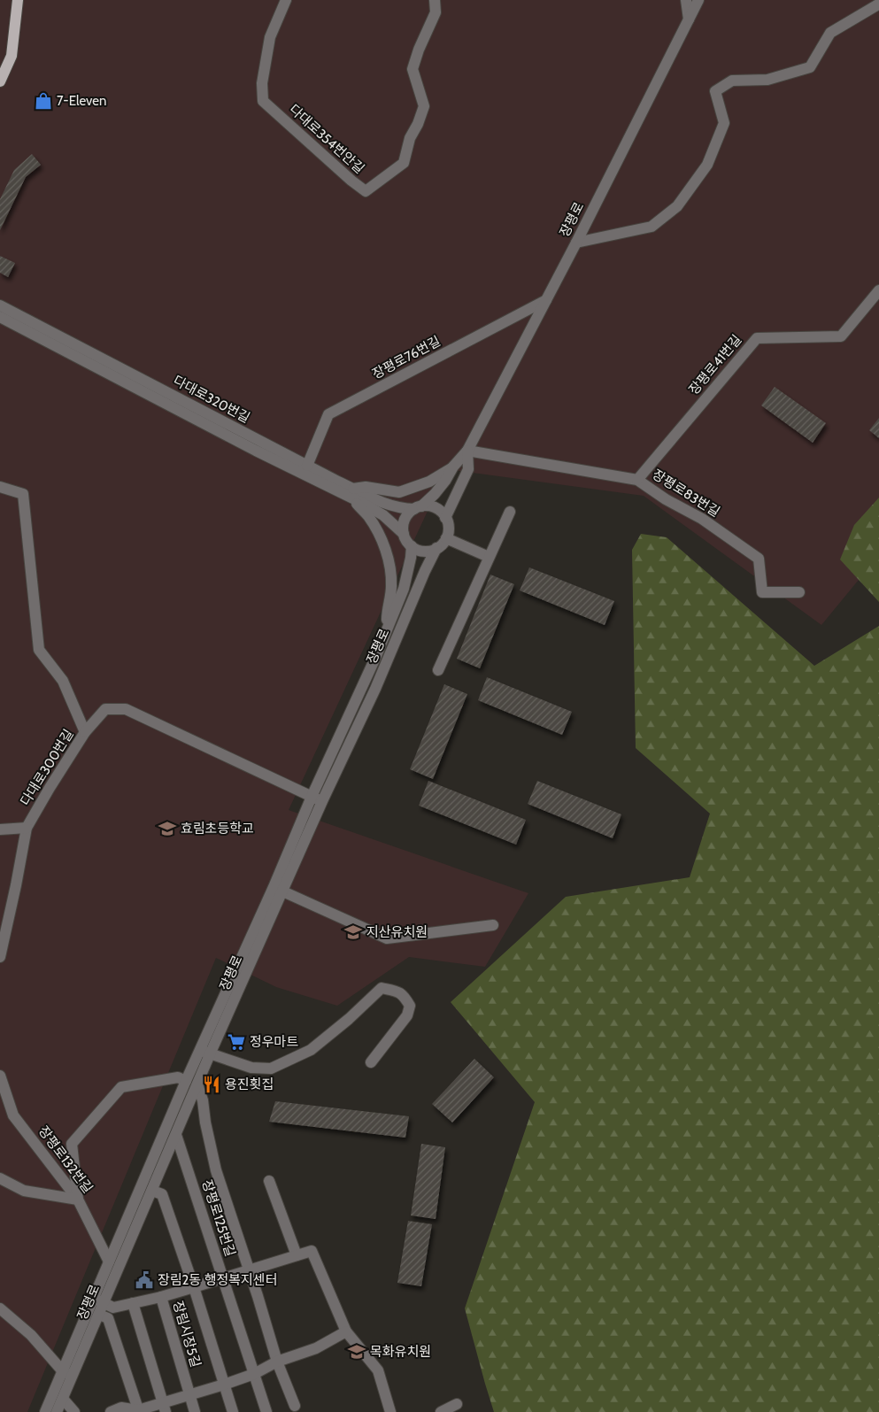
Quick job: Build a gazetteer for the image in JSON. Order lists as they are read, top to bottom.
{
  "streets": {
    "street": [
      "다대로354번안길",
      "장평로",
      "장평로76번길",
      "장평로41번길",
      "다대로320번길",
      "장평로83번길",
      "다대로300번길",
      "장평로132번길",
      "장평로125번길",
      "장림시장5길"
    ]
  },
  "crossings": [
    ["장평로", "장평로76번길"],
    ["장평로", "다대로320번길"],
    ["장평로", "장평로83번길"],
    ["장평로", "장평로132번길"],
    ["장평로", "장평로125번길"],
    ["장평로", "장림시장5길"],
    ["장평로76번길", "다대로320번길"],
    ["장평로41번길", "장평로83번길"]
  ],
  "places": {
    "shop": ["7-Eleven"],
    "school or university": ["효림초등학교", "지산유치원", "목화유치원"],
    "supermarket": ["정우마트"],
    "restaurant": ["용진횟집"],
    "public building": ["장림2동 행정복지센터"]
  }
}
